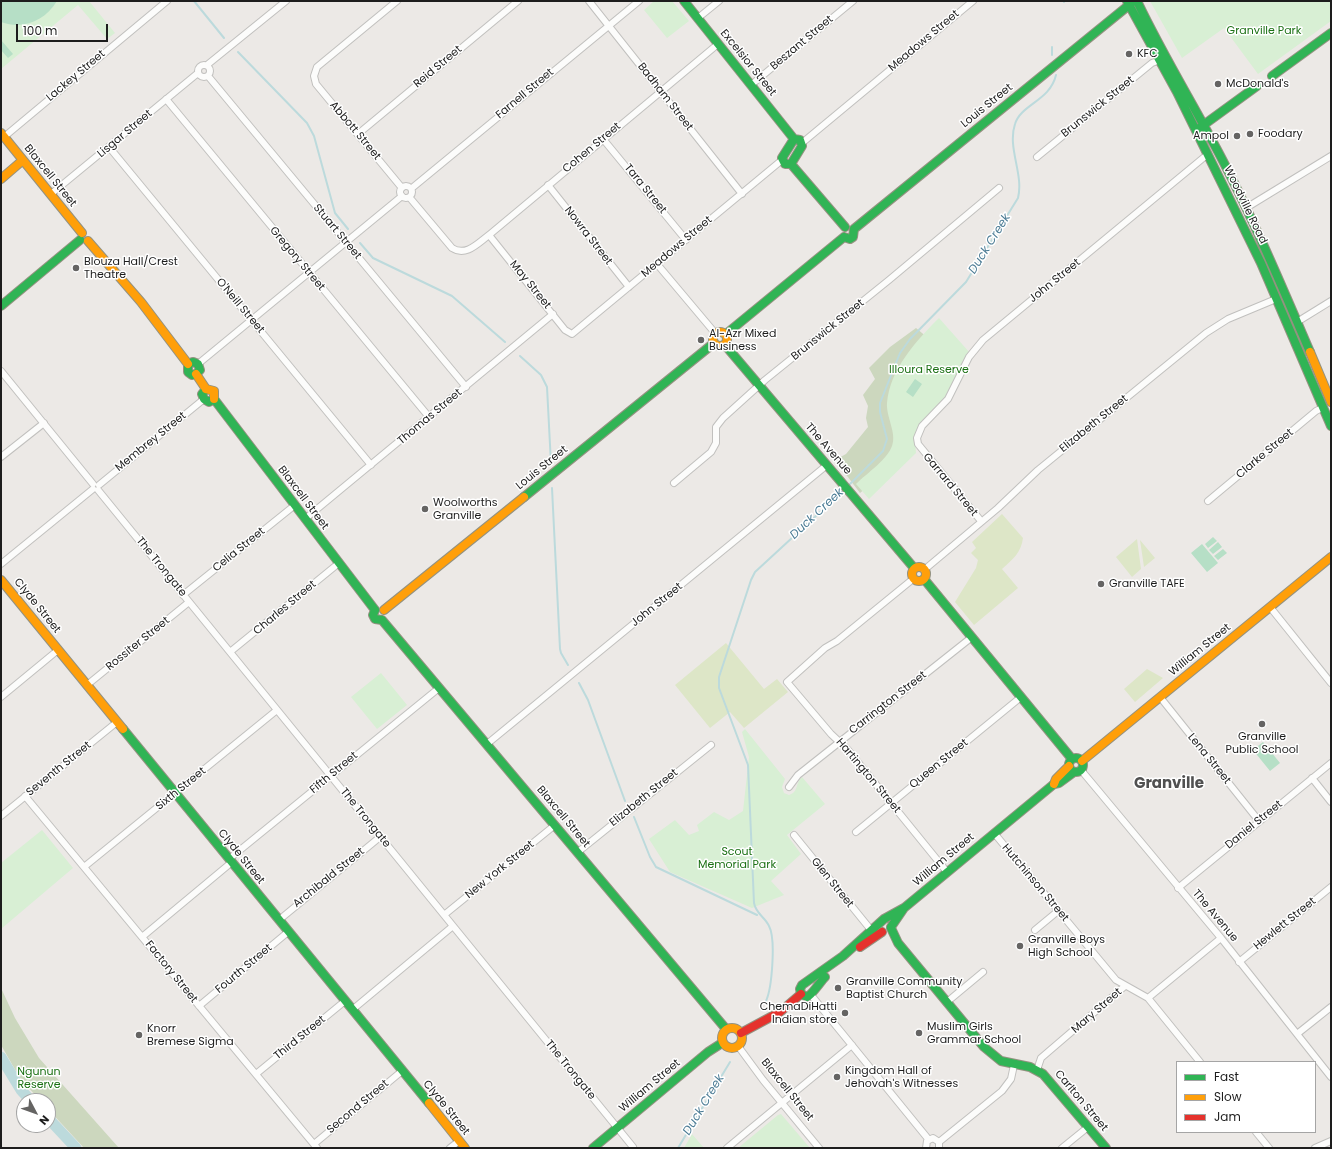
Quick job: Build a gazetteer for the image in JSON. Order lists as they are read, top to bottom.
{
  "streets": {
    "street": [
      "Meadows Street",
      "Beszant Street",
      "Excelsior Street",
      "Reid Street",
      "Lackey Street",
      "Farnell Street",
      "Badham Street",
      "Louis Street",
      "Brunswick Street",
      "Abbott Street",
      "Lisgar Street",
      "Cohen Street",
      "Blaxcell Street",
      "Tara Street",
      "Woodville Road",
      "Stuart Street",
      "Nowra Street",
      "Gregory Street",
      "John Street",
      "May Street",
      "O'Neill Street",
      "Thomas Street",
      "Elizabeth Street",
      "Membrey Street",
      "The Avenue",
      "Clarke Street",
      "Garrard Street",
      "Celia Street",
      "The Trongate",
      "Clyde Street",
      "Charles Street",
      "Rossiter Street",
      "William Street",
      "Carrington Street",
      "Lena Street",
      "Queen Street",
      "Seventh Street",
      "Fifth Street",
      "Hartington Street",
      "Sixth Street",
      "Daniel Street",
      "New York Street",
      "Archibald Street",
      "Glen Street",
      "Hutchinson Street",
      "Hewlett Street",
      "Fourth Street",
      "Factory Street",
      "Mary Street",
      "Third Street",
      "Carlton Street",
      "Second Street"
    ]
  },
  "crossings": [
    ["Meadows Street", "Excelsior Street"],
    ["Meadows Street", "Badham Street"],
    ["Meadows Street", "Tara Street"],
    ["Meadows Street", "Nowra Street"],
    ["Meadows Street", "May Street"],
    ["Beszant Street", "Excelsior Street"],
    ["Excelsior Street", "Cohen Street"],
    ["Reid Street", "Abbott Street"],
    ["Lackey Street", "Blaxcell Street"],
    ["Farnell Street", "Badham Street"],
    ["Farnell Street", "Abbott Street"],
    ["Farnell Street", "Cohen Street"],
    ["Badham Street", "Cohen Street"],
    ["Louis Street", "Blaxcell Street"],
    ["Louis Street", "Woodville Road"],
    ["Louis Street", "The Avenue"],
    ["Brunswick Street", "Woodville Road"],
    ["Brunswick Street", "The Avenue"],
    ["Abbott Street", "Cohen Street"],
    ["Lisgar Street", "Blaxcell Street"],
    ["Lisgar Street", "Stuart Street"],
    ["Lisgar Street", "Gregory Street"],
    ["Lisgar Street", "O'Neill Street"],
    ["Cohen Street", "Tara Street"],
    ["Cohen Street", "Nowra Street"],
    ["Cohen Street", "May Street"],
    ["Blaxcell Street", "John Street"],
    ["Blaxcell Street", "Thomas Street"],
    ["Blaxcell Street", "Elizabeth Street"],
    ["Blaxcell Street", "Membrey Street"],
    ["Blaxcell Street", "Celia Street"],
    ["Blaxcell Street", "Charles Street"],
    ["Blaxcell Street", "William Street"],
    ["Blaxcell Street", "Fifth Street"],
    ["Blaxcell Street", "New York Street"],
    ["Woodville Road", "John Street"],
    ["Woodville Road", "Elizabeth Street"],
    ["Woodville Road", "Clarke Street"],
    ["Stuart Street", "Thomas Street"],
    ["Gregory Street", "Thomas Street"],
    ["John Street", "The Avenue"],
    ["John Street", "Garrard Street"],
    ["May Street", "Thomas Street"],
    ["O'Neill Street", "Thomas Street"],
    ["Elizabeth Street", "The Avenue"],
    ["Elizabeth Street", "Garrard Street"],
    ["Elizabeth Street", "Hartington Street"],
    ["Membrey Street", "The Trongate"],
    ["The Avenue", "William Street"],
    ["The Avenue", "Carrington Street"],
    ["The Avenue", "Queen Street"],
    ["The Avenue", "Hartington Street"],
    ["The Avenue", "Daniel Street"],
    ["The Avenue", "Hewlett Street"],
    ["Celia Street", "The Trongate"],
    ["The Trongate", "Charles Street"],
    ["The Trongate", "Rossiter Street"],
    ["The Trongate", "William Street"],
    ["The Trongate", "Fifth Street"],
    ["The Trongate", "Sixth Street"],
    ["The Trongate", "New York Street"],
    ["The Trongate", "Archibald Street"],
    ["Clyde Street", "Rossiter Street"],
    ["Clyde Street", "Seventh Street"],
    ["Clyde Street", "Fifth Street"],
    ["Clyde Street", "Sixth Street"],
    ["Clyde Street", "Archibald Street"],
    ["Clyde Street", "Fourth Street"],
    ["Clyde Street", "Third Street"],
    ["Clyde Street", "Second Street"],
    ["William Street", "Lena Street"],
    ["William Street", "Hartington Street"],
    ["William Street", "Glen Street"],
    ["William Street", "Hutchinson Street"],
    ["William Street", "Carlton Street"],
    ["Carrington Street", "Hartington Street"],
    ["Lena Street", "Daniel Street"],
    ["Queen Street", "Hartington Street"],
    ["Seventh Street", "Factory Street"],
    ["Fifth Street", "Factory Street"],
    ["Sixth Street", "Factory Street"],
    ["Glen Street", "Carlton Street"],
    ["Hutchinson Street", "Mary Street"],
    ["Fourth Street", "Factory Street"],
    ["Factory Street", "Third Street"],
    ["Factory Street", "Second Street"],
    ["Mary Street", "Carlton Street"]
  ],
  "districts": ["Granville"],
  "water": ["Duck Creek"],
  "parks": [
    "Granville Park",
    "Illoura Reserve",
    "Scout Memorial Park",
    "Ngunun Reserve"
  ],
  "places": [
    "KFC",
    "McDonald's",
    "Foodary",
    "Ampol",
    "Blouza Hall/Crest Theatre",
    "Al-Azr Mixed Business",
    "Woolworths Granville",
    "Granville TAFE",
    "Granville Public School",
    "Granville Boys High School",
    "Granville Community Baptist Church",
    "ChemaDiHatti Indian store",
    "Muslim Girls Grammar School",
    "Knorr Bremese Sigma",
    "Kingdom Hall of Jehovah's Witnesses"
  ],
  "legend": ["Fast", "Slow", "Jam"],
  "scale_bar": "100 m",
  "north": "bottom right"
}
